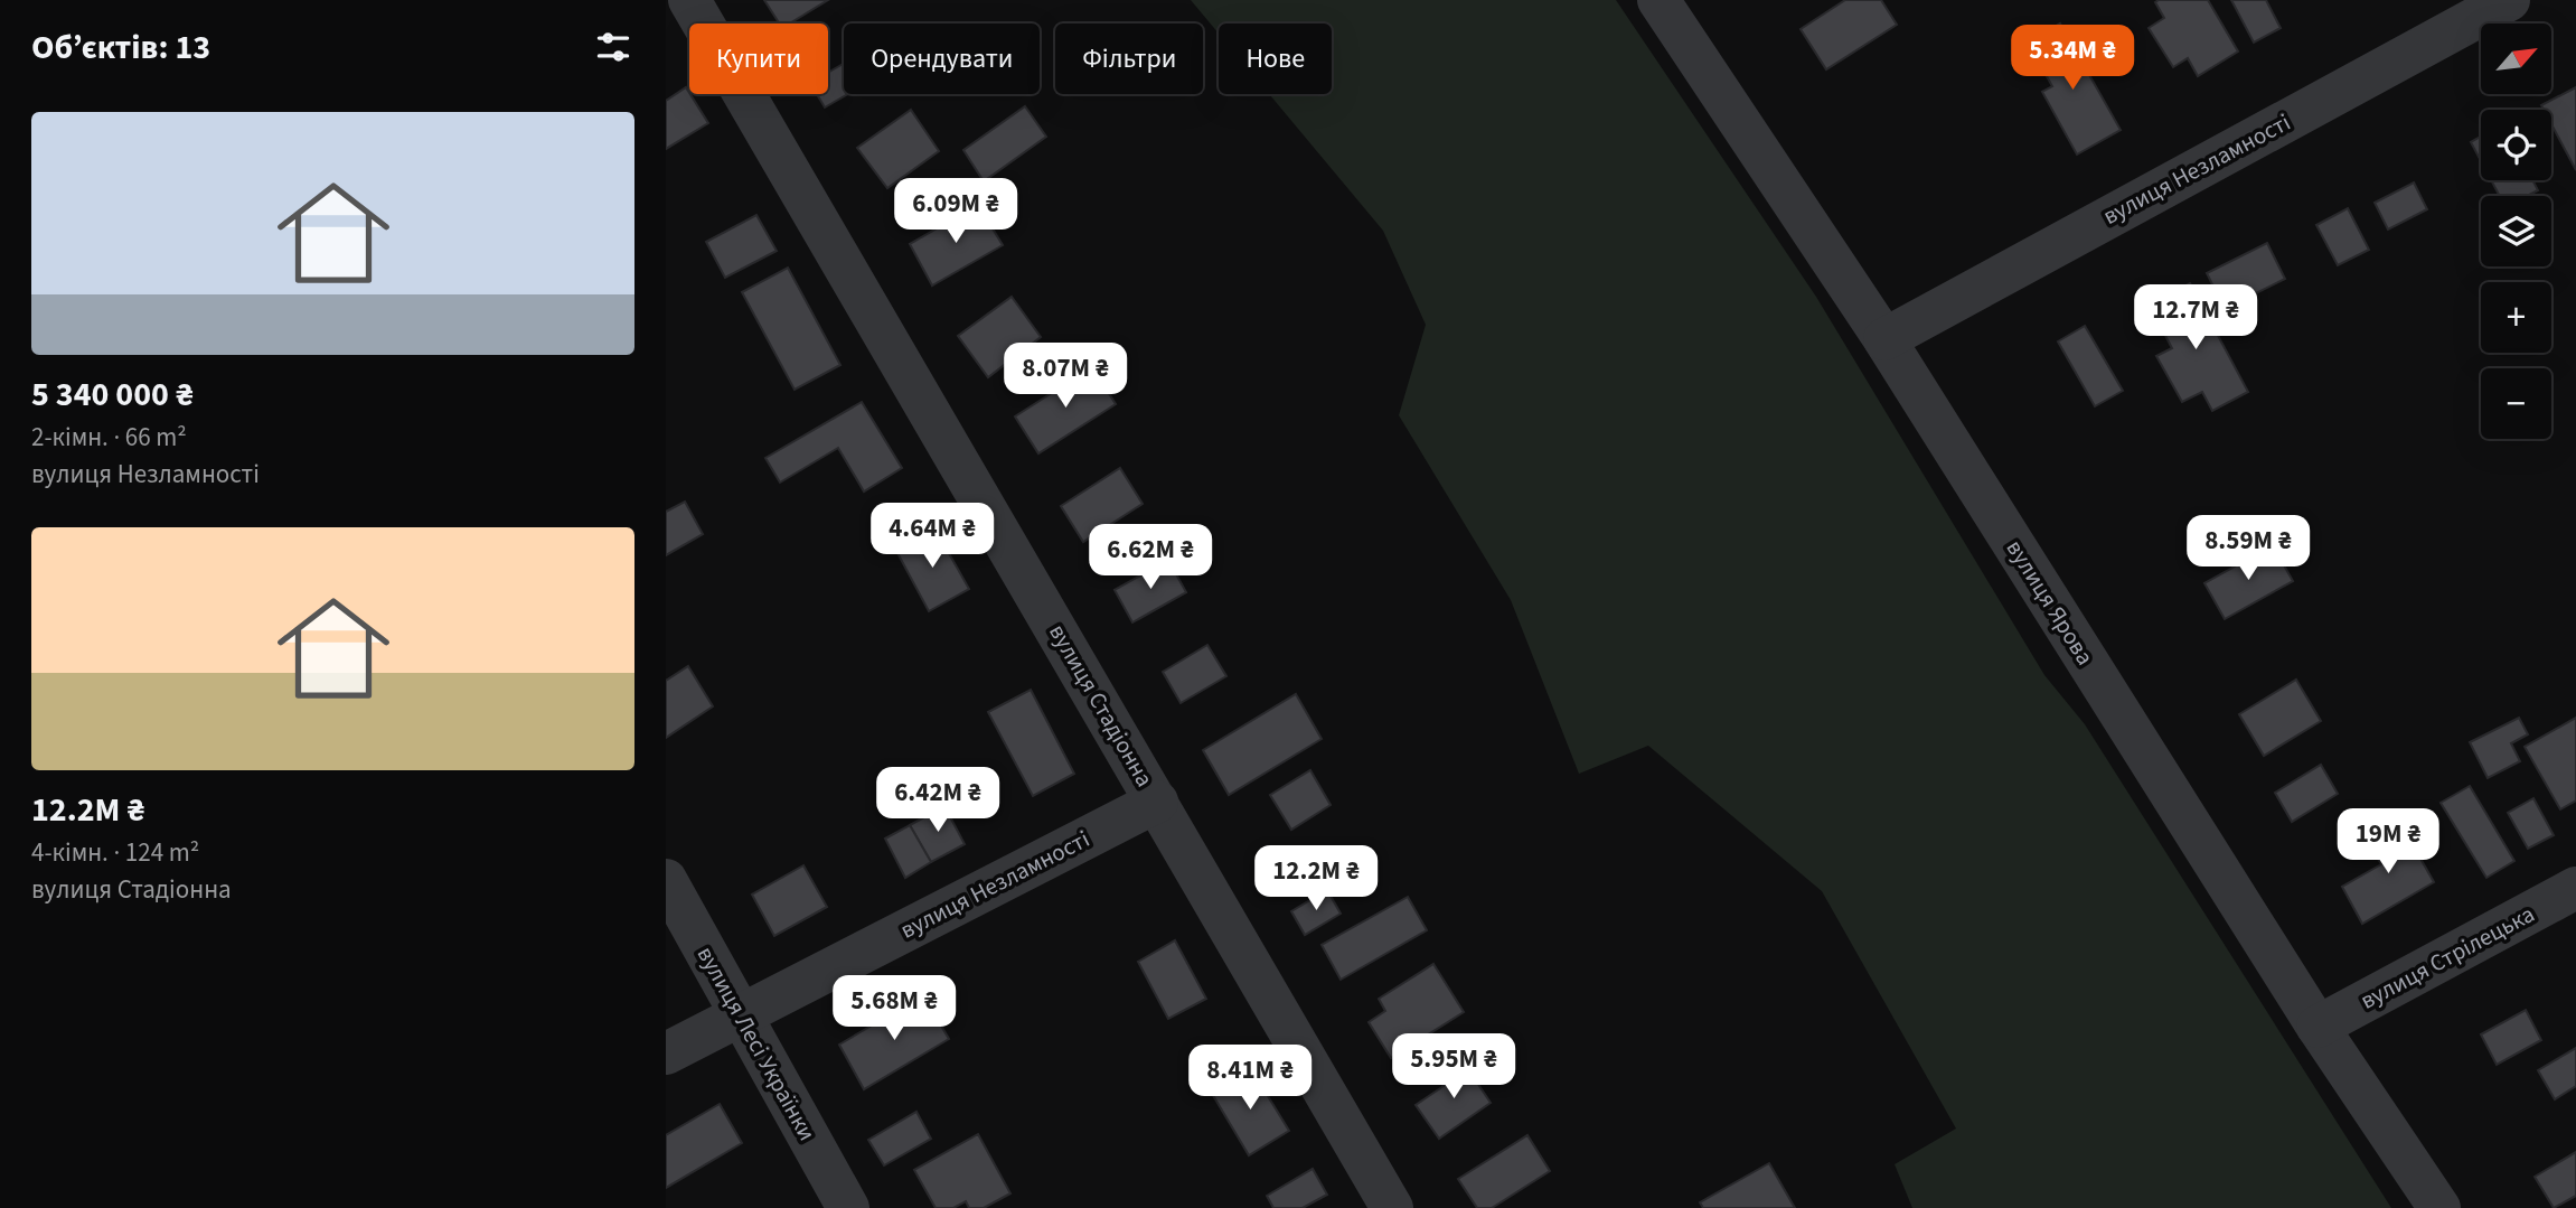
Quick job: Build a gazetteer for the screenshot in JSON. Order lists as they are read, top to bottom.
{
  "streets": {
    "street": [
      "вулиця Незламності",
      "вулиця Ярова",
      "вулиця Стадіонна",
      "вулиця Стрілецька",
      "вулиця Лесі Українки"
    ]
  },
  "crossings": [
    ["вулиця Незламності", "вулиця Ярова"],
    ["вулиця Незламності", "вулиця Стадіонна"],
    ["вулиця Незламності", "вулиця Лесі Українки"],
    ["вулиця Ярова", "вулиця Стрілецька"]
  ],
  "north": "top right",
  "page": {
    "heading": "Об’єктів: 13",
    "map_buttons": ["+", "−"],
    "chip": [
      "Купити",
      "Орендувати",
      "Фільтри",
      "Нове"
    ],
    "price": [
      "5.34M ₴",
      "6.09M ₴",
      "12.7M ₴",
      "8.07M ₴",
      "4.64M ₴",
      "8.59M ₴",
      "6.62M ₴",
      "6.42M ₴",
      "19M ₴",
      "12.2M ₴",
      "5.68M ₴",
      "5.95M ₴",
      "8.41M ₴"
    ],
    "list": [
      {
        "name": "5 340 000 ₴",
        "note": "2-кімн. · 66 m² · вулиця Незламності"
      },
      {
        "name": "12.2M ₴",
        "note": "4-кімн. · 124 m² · вулиця Стадіонна"
      }
    ]
  }
}
